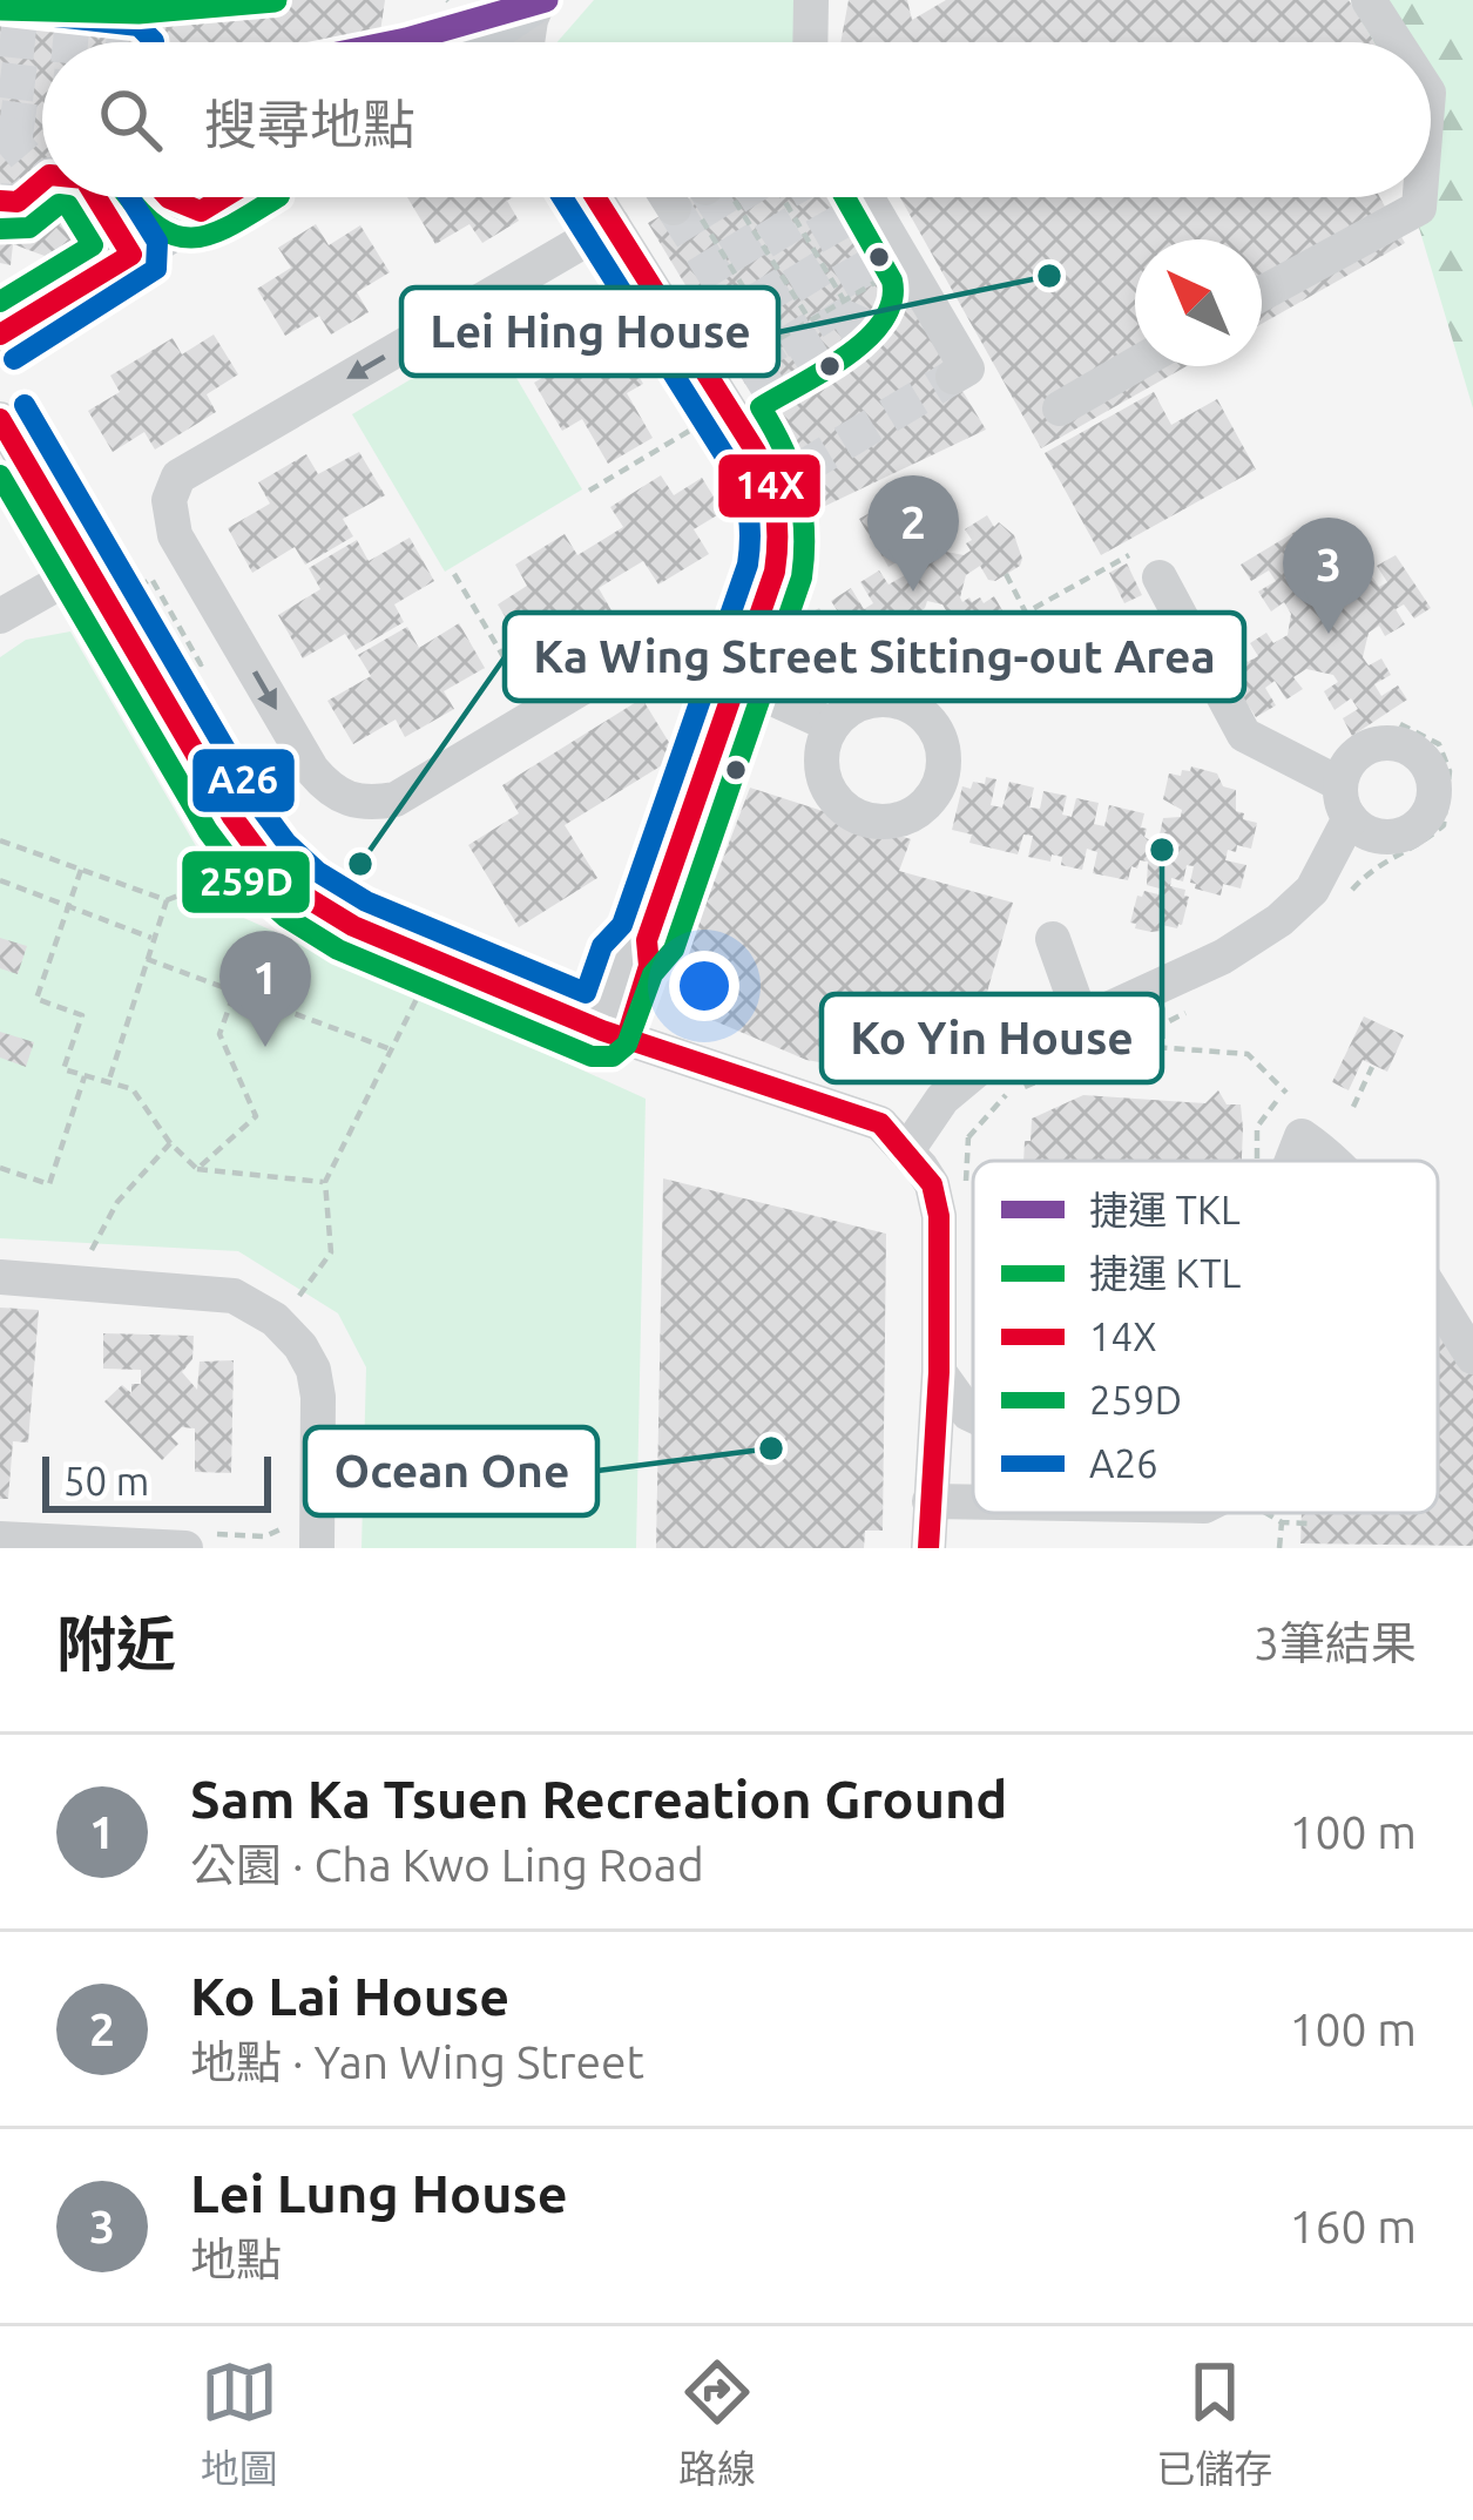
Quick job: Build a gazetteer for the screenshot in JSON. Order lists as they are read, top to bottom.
{
  "places": [
    "Lei Hing House",
    "Ko Yin House",
    "Ka Wing Street Sitting-out Area",
    "Ocean One"
  ],
  "lines": [
    "metro line TKL",
    "metro line KTL",
    "transit line A26",
    "transit line 14X",
    "transit line 259D"
  ],
  "legend": [
    "捷運 TKL",
    "捷運 KTL",
    "14X",
    "259D",
    "A26"
  ],
  "scale_bar": "50 m",
  "north": "top left",
  "page": {
    "search": "搜尋地點",
    "pins": ["2", "3", "1"],
    "scale": "50 m",
    "heading": ["附近", "3筆結果"],
    "list": [
      {
        "mark": "1",
        "name": "Sam Ka Tsuen Recreation Ground",
        "note": "公園 · Cha Kwo Ling Road",
        "value": "100 m"
      },
      {
        "mark": "2",
        "name": "Ko Lai House",
        "note": "地點 · Yan Wing Street",
        "value": "100 m"
      },
      {
        "mark": "3",
        "name": "Lei Lung House",
        "note": "地點",
        "value": "160 m"
      }
    ],
    "nav": ["地圖", "路線", "已儲存"]
  }
}
